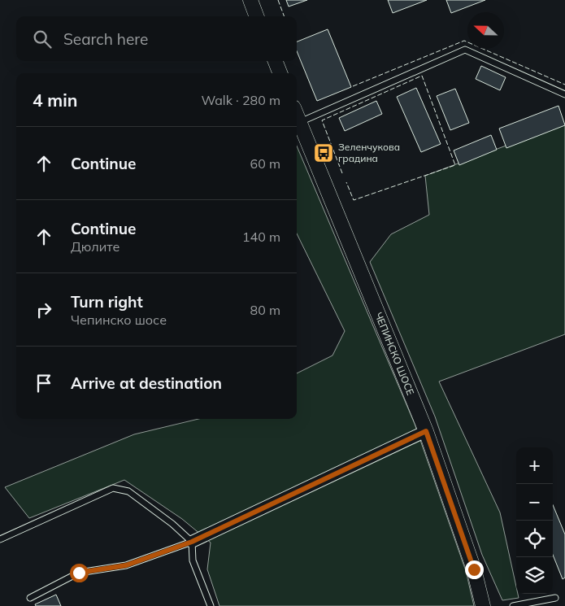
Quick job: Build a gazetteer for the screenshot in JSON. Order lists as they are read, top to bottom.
{
  "streets": {
    "street": ["ЧЕПИНСКО ШОСЕ"]
  },
  "places": {
    "bus stop": ["Зеленчукова градина"]
  },
  "north": "left",
  "page": {
    "search": "Search here",
    "heading": ["4 min", "Walk · 280 m"],
    "list": [
      ["Continue", "60 m"],
      ["Continue", "Дюлите", "140 m"],
      ["Turn right", "Чепинско шосе", "80 m"],
      "Arrive at destination"
    ],
    "map_buttons": ["+", "−"]
  }
}
